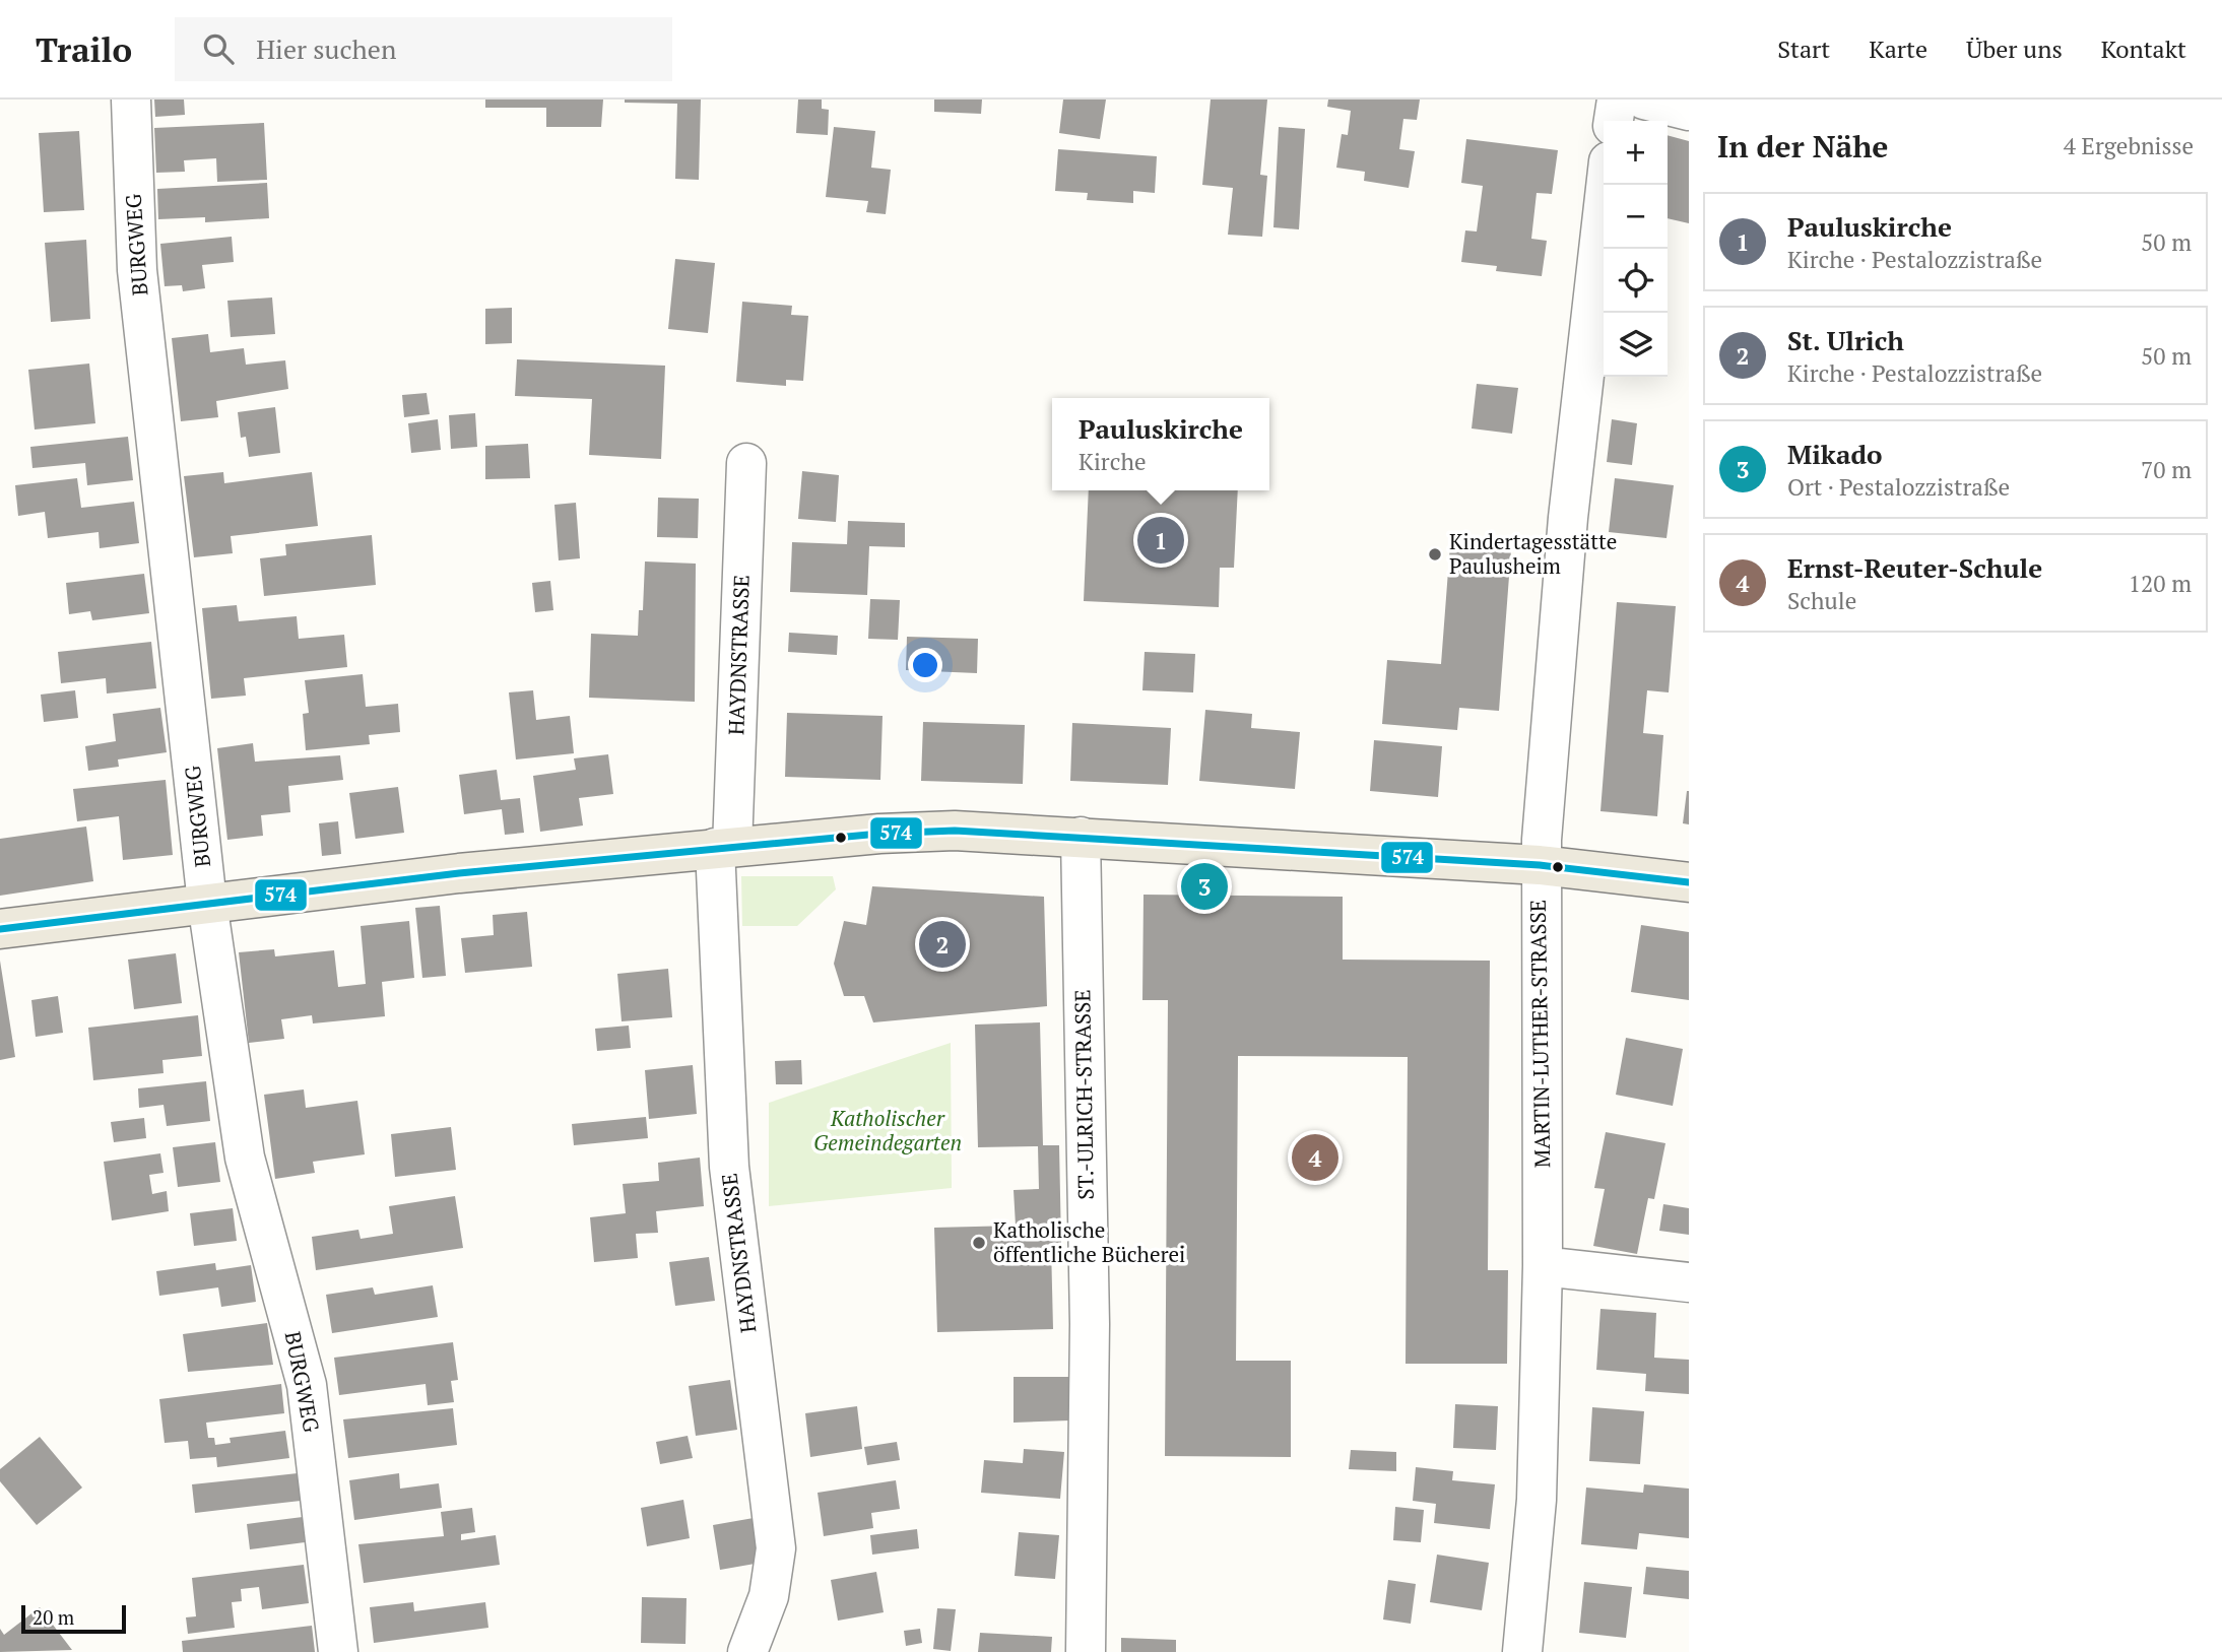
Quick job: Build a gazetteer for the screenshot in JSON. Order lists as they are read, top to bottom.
{
  "streets": {
    "street": [
      "BURGWEG",
      "HAYDNSTRASSE",
      "MARTIN-LUTHER-STRASSE",
      "ST.-ULRICH-STRASSE"
    ]
  },
  "parks": ["Katholischer Gemeindegarten"],
  "places": ["Kindertagesstätte Paulusheim", "Katholische öffentliche Bücherei"],
  "lines": ["transit line 574"],
  "scale_bar": "20 m",
  "page": {
    "header": "Trailo",
    "search": "Hier suchen",
    "nav": [
      "Start",
      "Karte",
      "Über uns",
      "Kontakt"
    ],
    "heading": ["In der Nähe", "4 Ergebnisse"],
    "map_buttons": ["+", "−"],
    "list": [
      {
        "mark": "1",
        "name": "Pauluskirche",
        "note": "Kirche · Pestalozzistraße",
        "value": "50 m"
      },
      {
        "mark": "2",
        "name": "St. Ulrich",
        "note": "Kirche · Pestalozzistraße",
        "value": "50 m"
      },
      {
        "mark": "3",
        "name": "Mikado",
        "note": "Ort · Pestalozzistraße",
        "value": "70 m"
      },
      {
        "mark": "4",
        "name": "Ernst-Reuter-Schule",
        "note": "Schule",
        "value": "120 m"
      }
    ],
    "popup": ["Pauluskirche", "Kirche"],
    "pins": [
      "1",
      "3",
      "2",
      "4"
    ],
    "scale": "20 m"
  }
}
